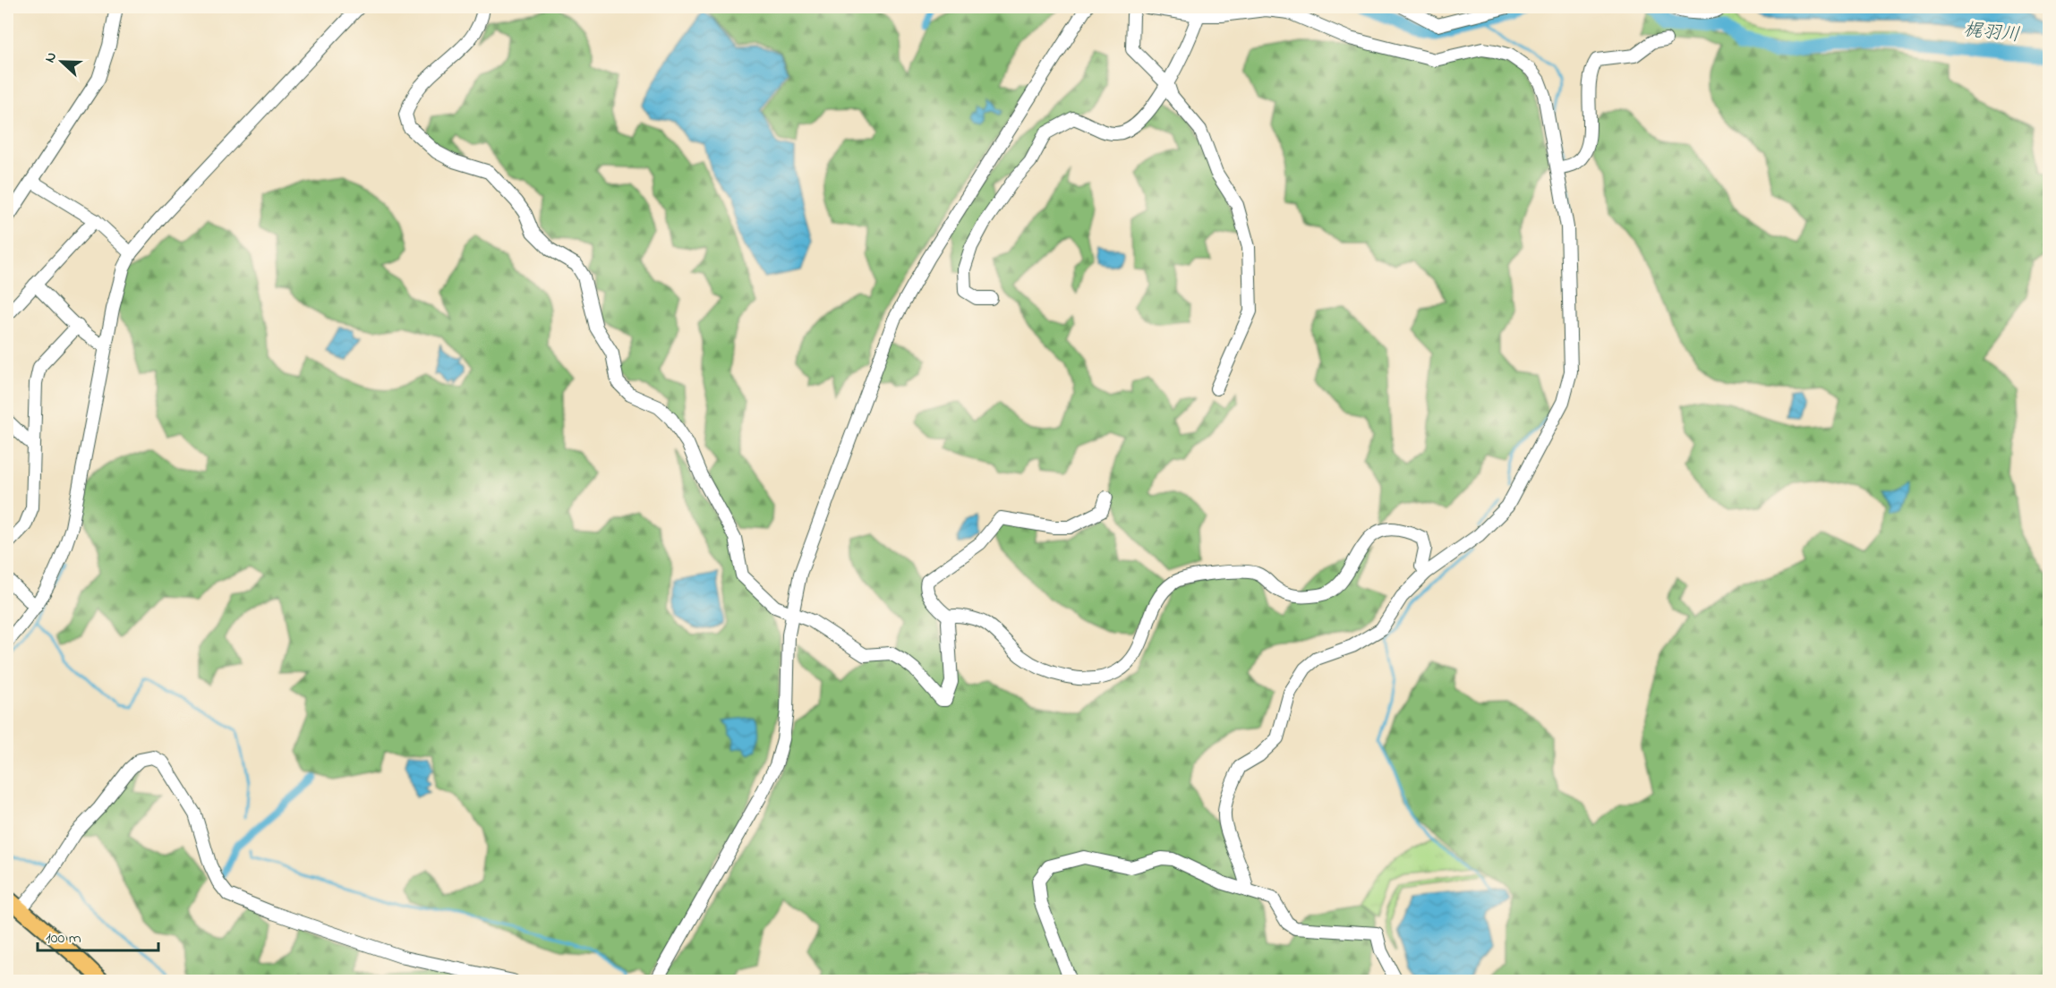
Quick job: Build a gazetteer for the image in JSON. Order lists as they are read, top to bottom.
{
  "water": ["梶羽川"],
  "scale_bar": "100 m",
  "north": "left"
}
